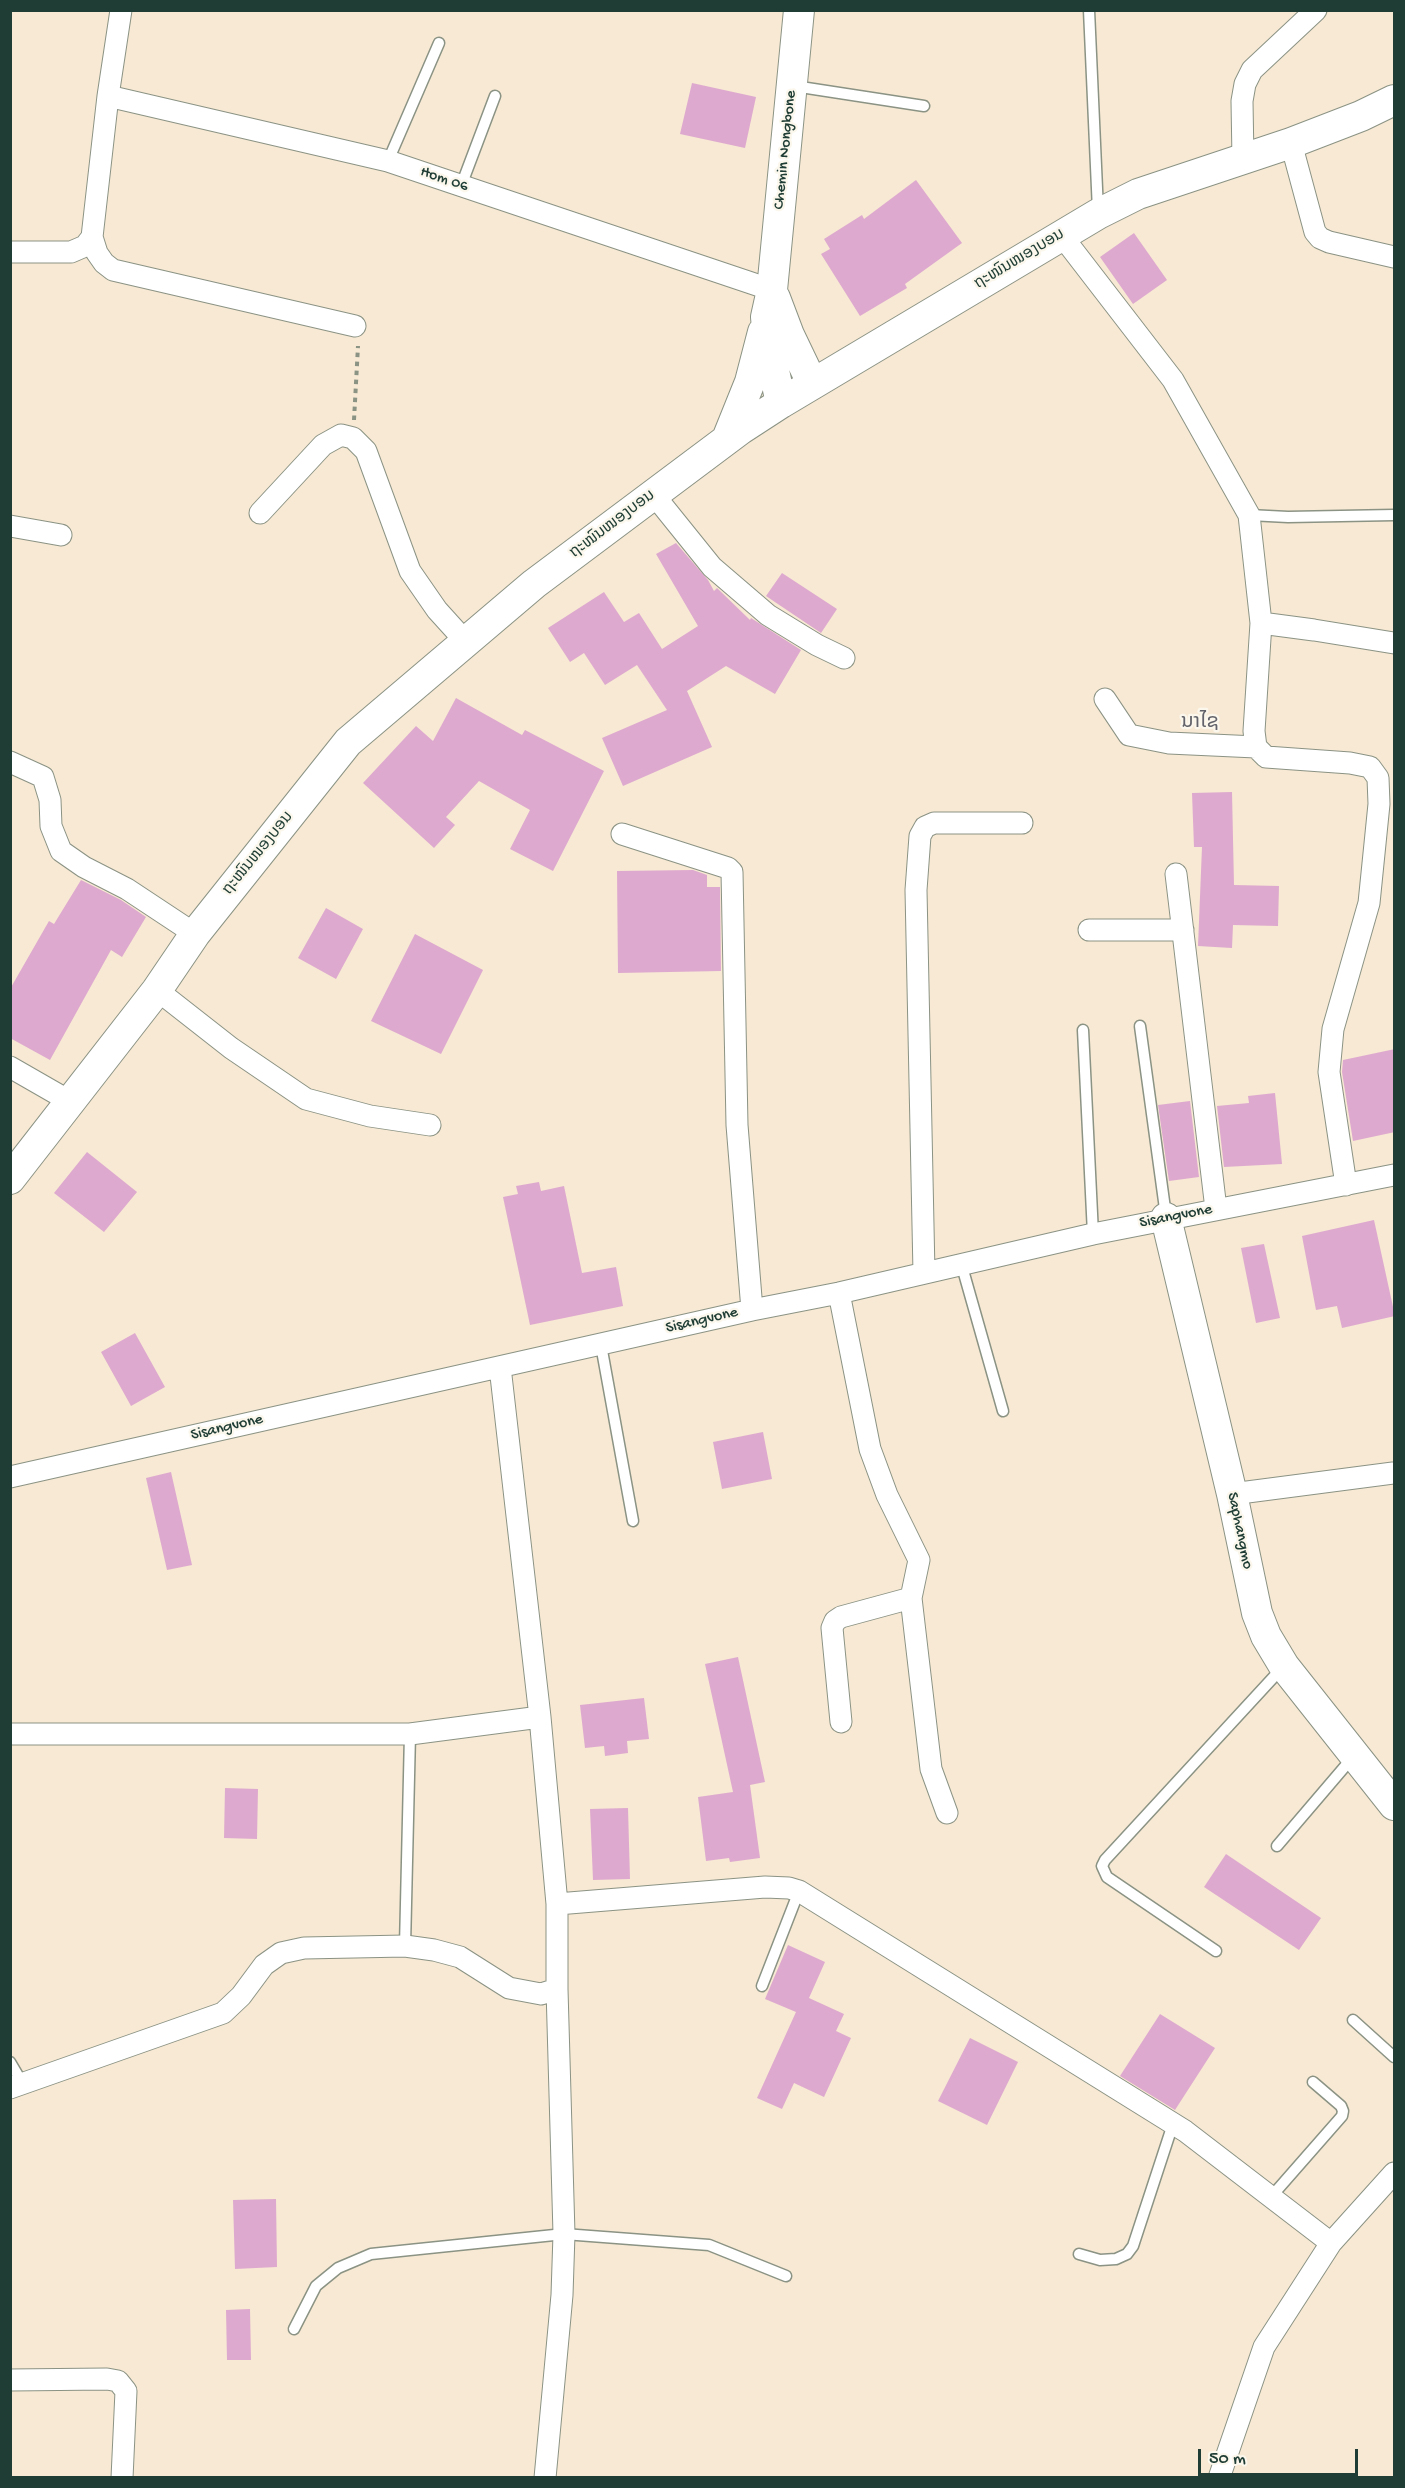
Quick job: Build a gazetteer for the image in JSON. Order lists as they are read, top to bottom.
{
  "streets": {
    "street": [
      "Chemin Nongbone",
      "Hom 06",
      "ຖະໜົນໜອງບອນ",
      "Sisangvone",
      "Saphangmo"
    ]
  },
  "crossings": [
    ["Chemin Nongbone", "Hom 06"],
    ["Chemin Nongbone", "ຖະໜົນໜອງບອນ"],
    ["Sisangvone", "Saphangmo"]
  ],
  "districts": ["ນາໄຊ"],
  "scale_bar": "50 m"
}
